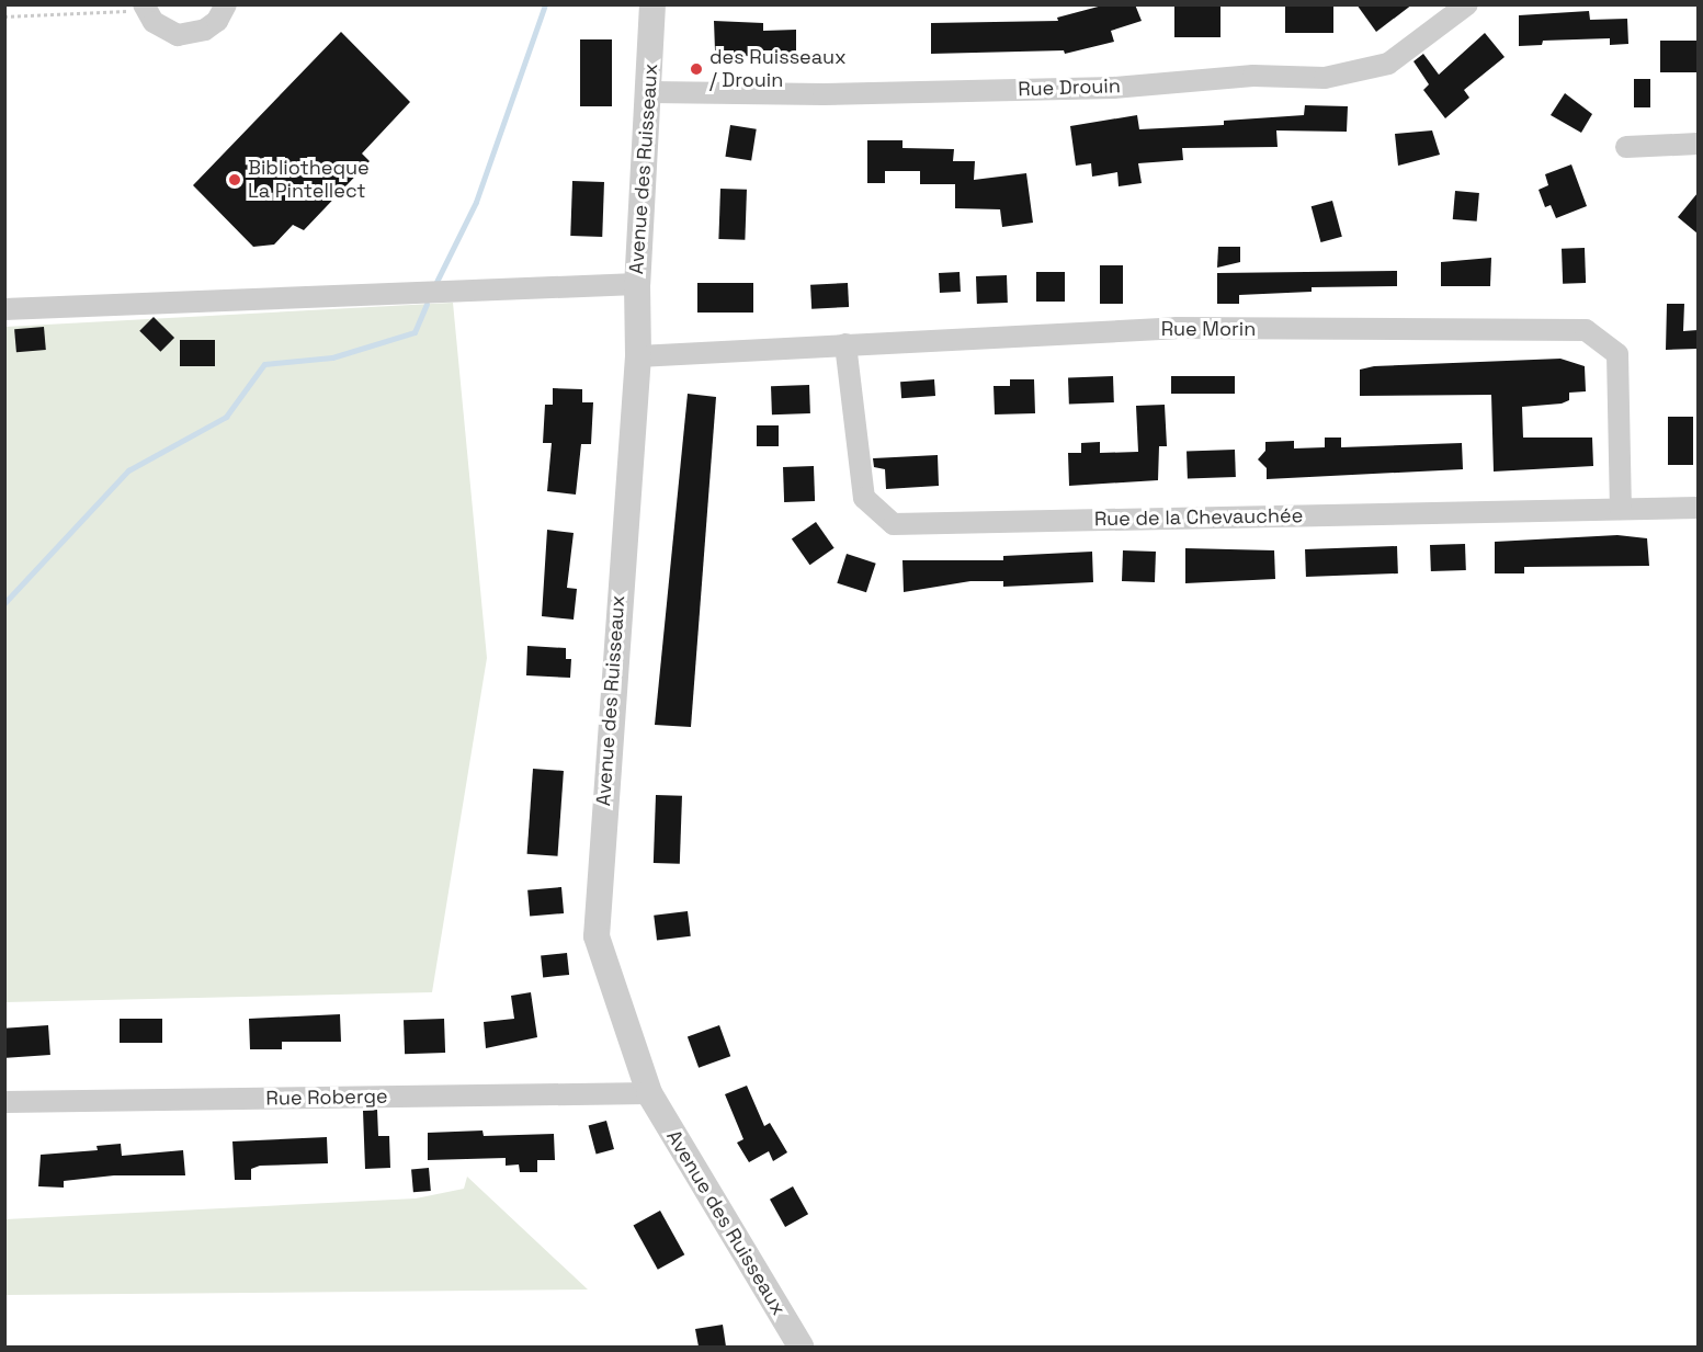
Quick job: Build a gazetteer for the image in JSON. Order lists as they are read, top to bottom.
{
  "streets": {
    "street": [
      "Rue Drouin",
      "Avenue des Ruisseaux",
      "Rue Morin",
      "Rue de la Chevauchée",
      "Rue Roberge"
    ]
  },
  "crossings": [
    ["Rue Drouin", "Avenue des Ruisseaux"],
    ["Avenue des Ruisseaux", "Rue Morin"],
    ["Avenue des Ruisseaux", "Rue Roberge"],
    ["Rue Morin", "Rue de la Chevauchée"]
  ],
  "places": ["des Ruisseaux / Drouin", "Bibliotheque La Pintellect"]
}
